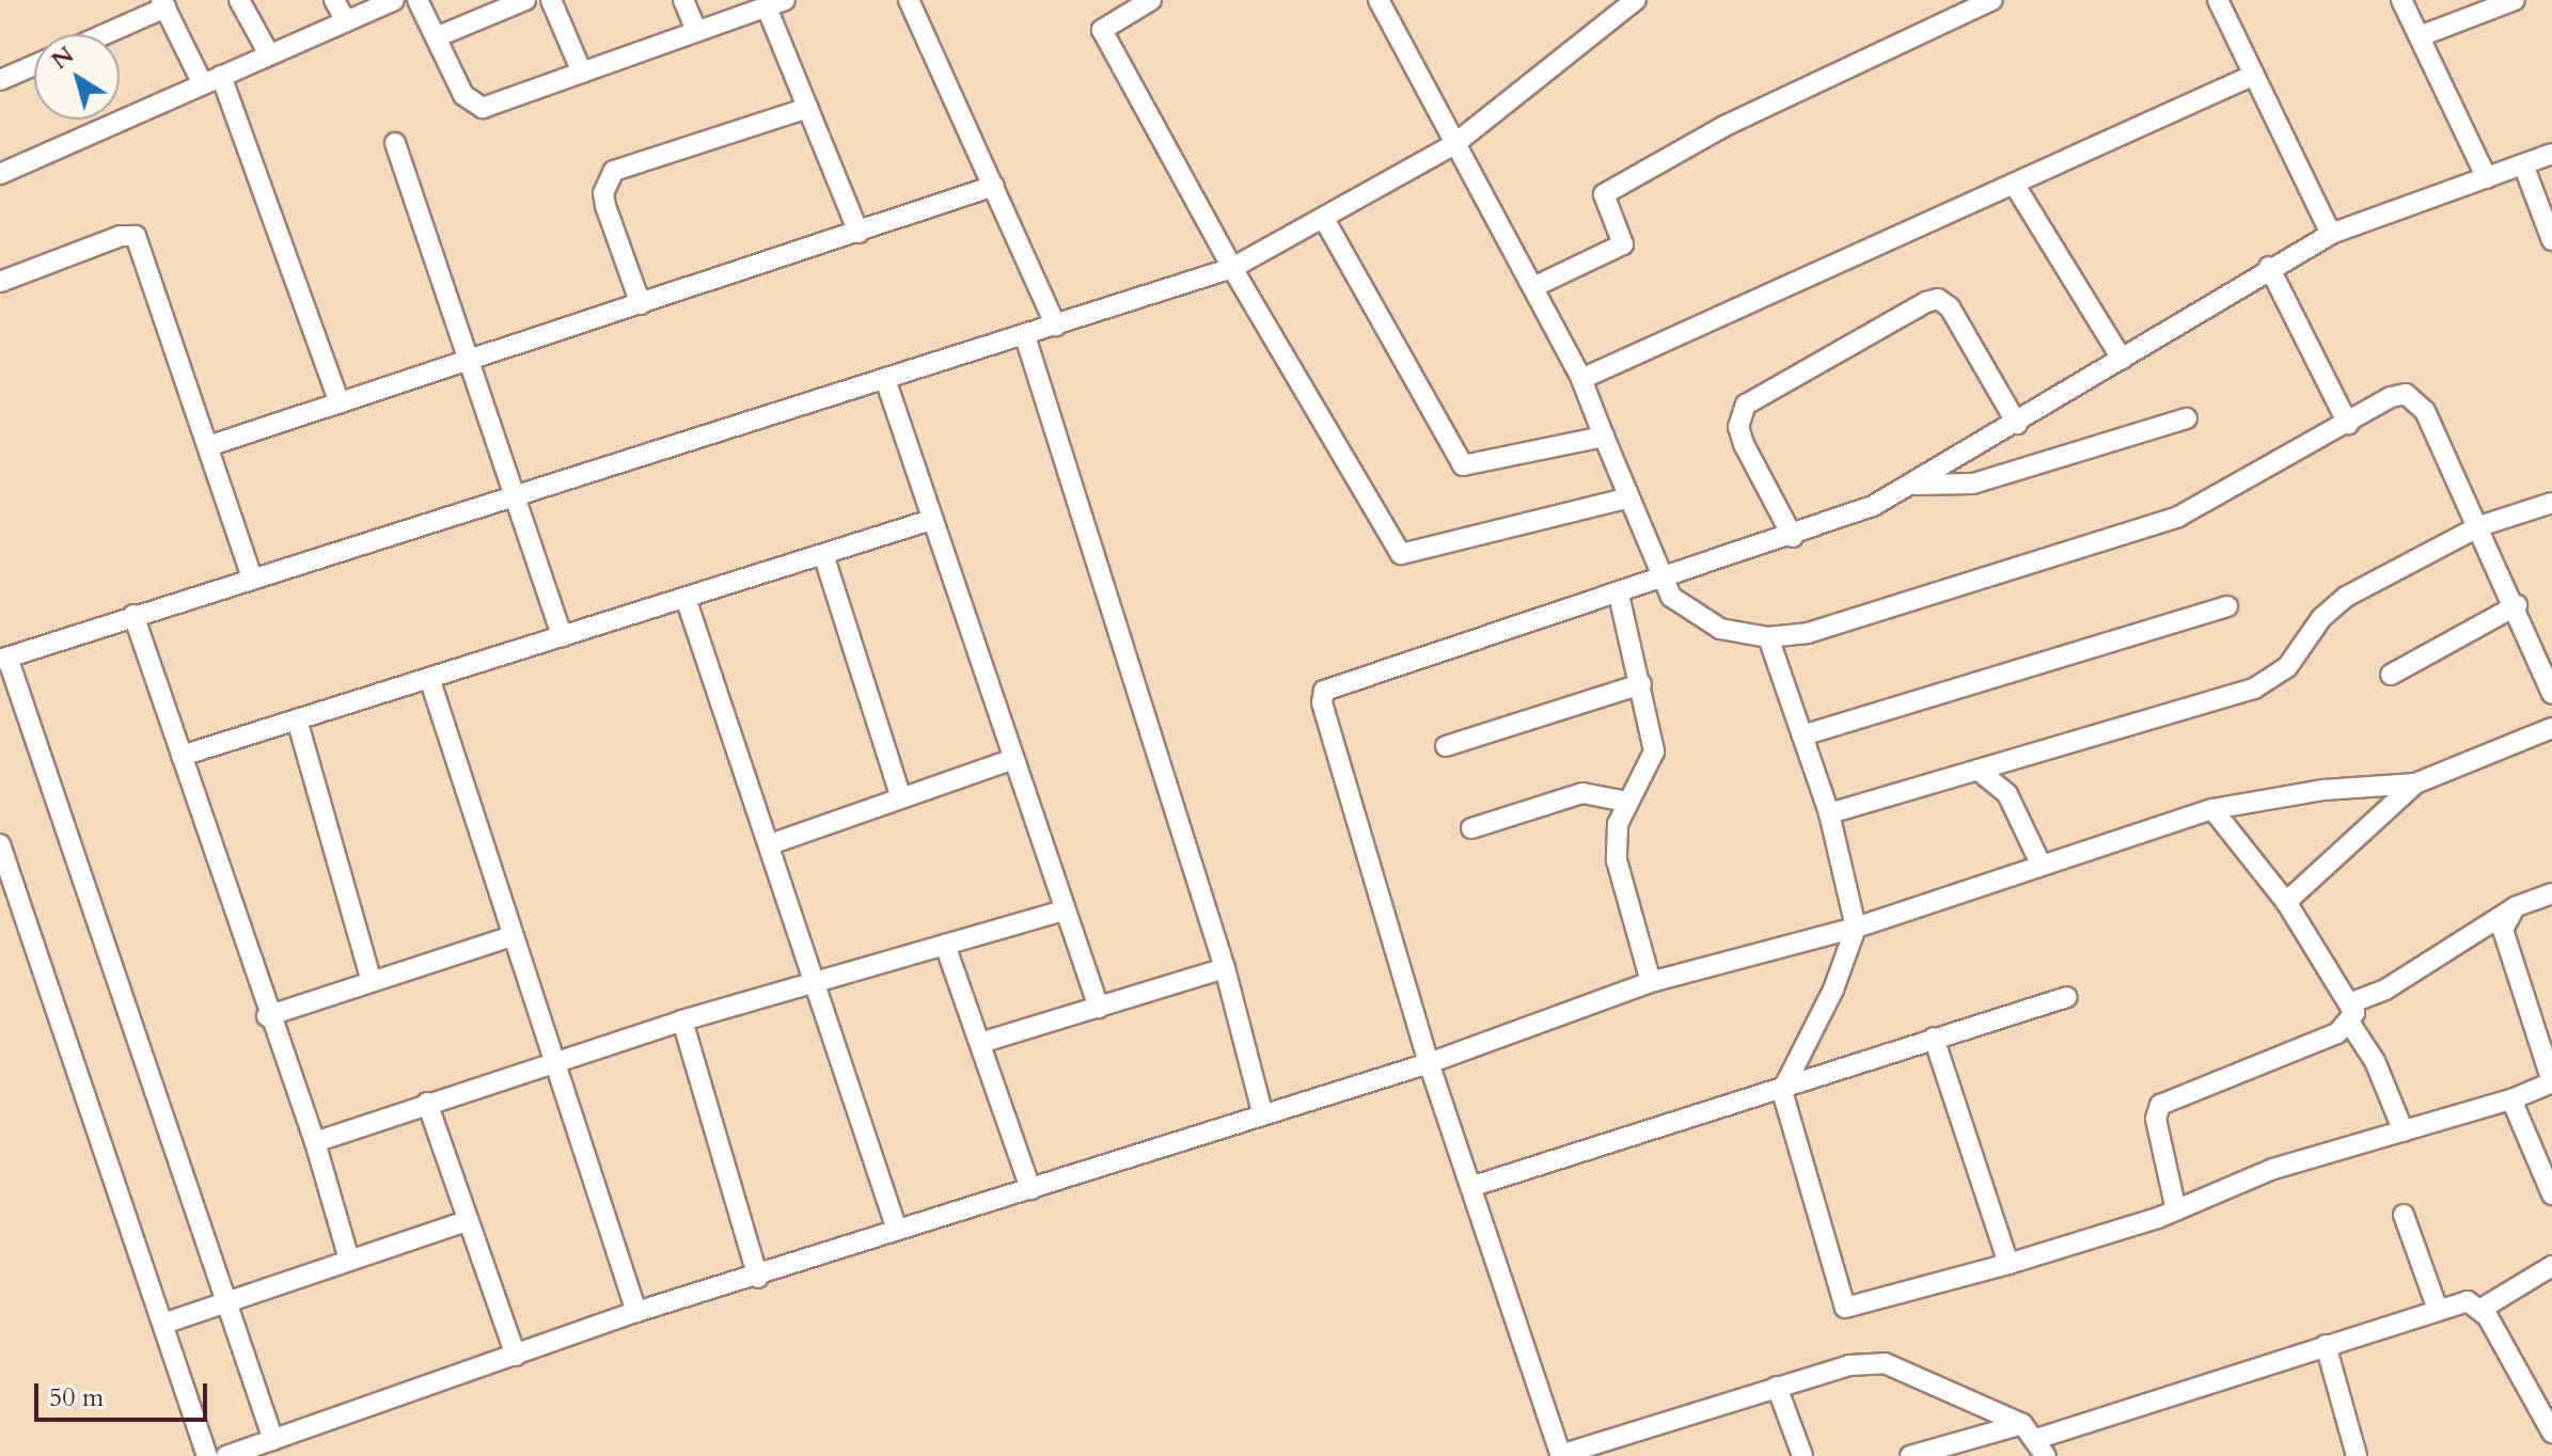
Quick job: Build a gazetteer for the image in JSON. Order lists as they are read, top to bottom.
{
  "scale_bar": "50 m",
  "north": "top left"
}
